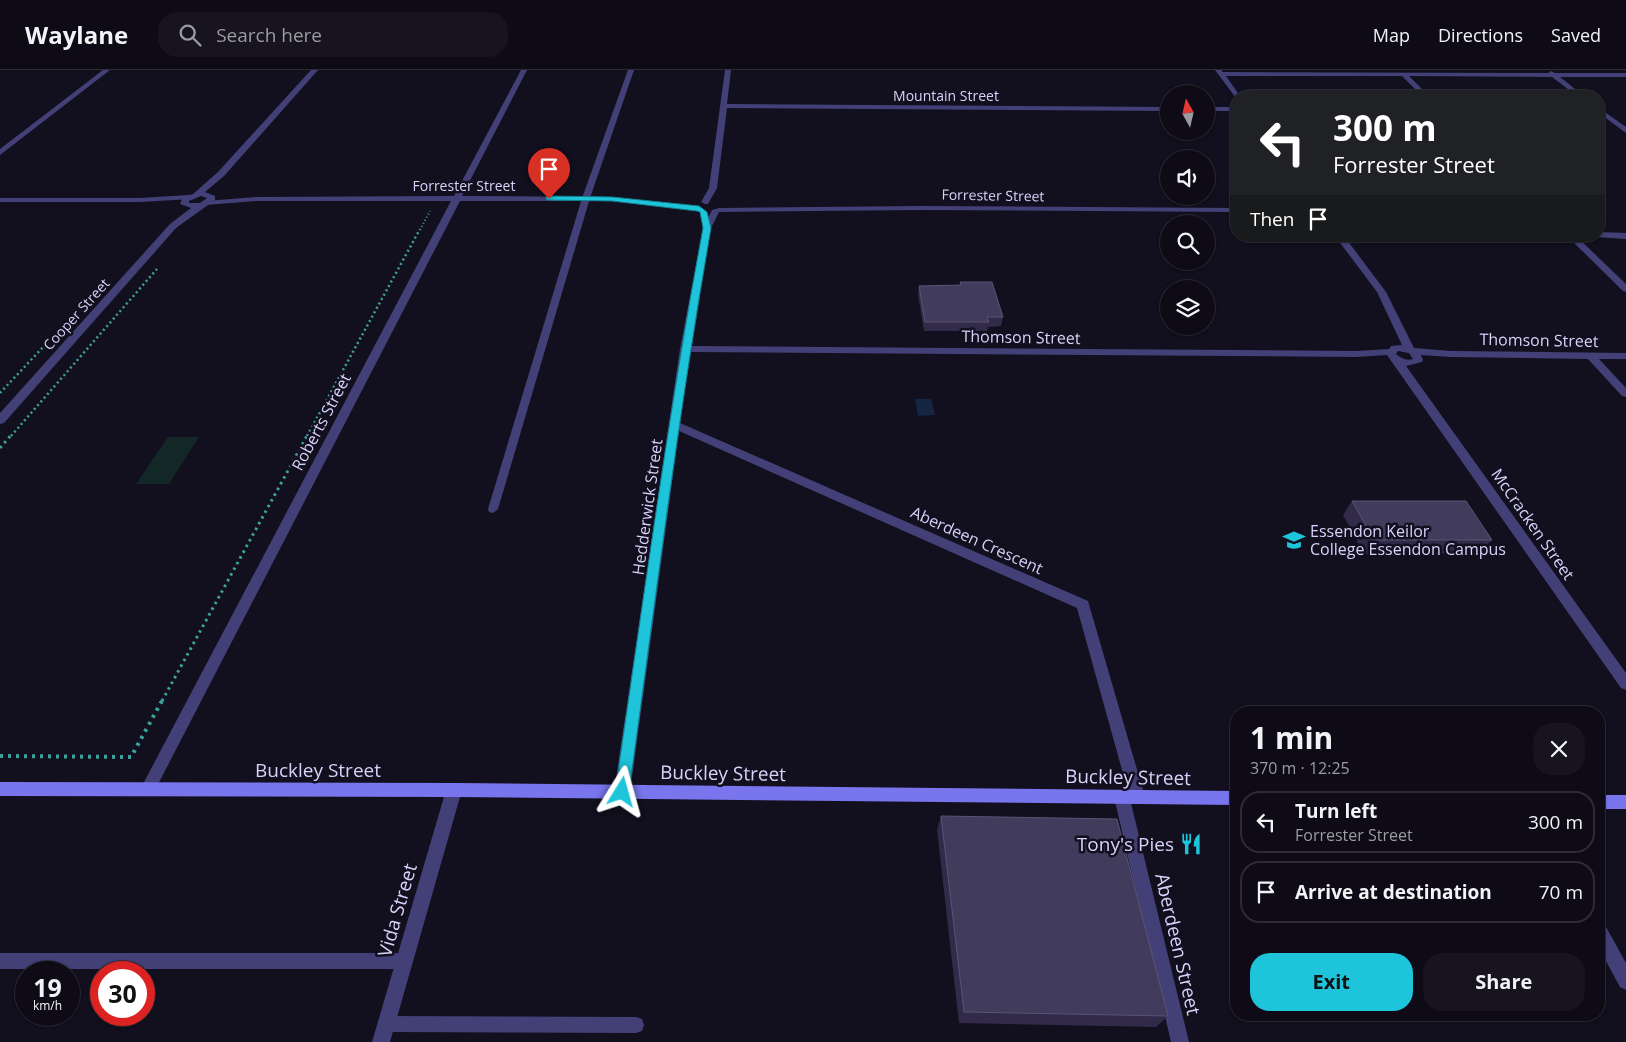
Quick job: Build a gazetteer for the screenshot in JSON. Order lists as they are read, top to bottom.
{
  "streets": {
    "main road": ["Buckley Street"],
    "street": [
      "Mountain Street",
      "Forrester Street",
      "Cooper Street",
      "Thomson Street",
      "Roberts Street",
      "Hedderwick Street",
      "McCracken Street",
      "Aberdeen Crescent",
      "Vida Street",
      "Aberdeen Street"
    ]
  },
  "crossings": [
    ["Forrester Street", "Cooper Street"],
    ["Forrester Street", "Roberts Street"],
    ["Forrester Street", "Hedderwick Street"],
    ["Thomson Street", "Hedderwick Street"],
    ["Thomson Street", "McCracken Street"],
    ["Roberts Street", "Buckley Street"],
    ["Hedderwick Street", "Aberdeen Crescent"],
    ["Hedderwick Street", "Buckley Street"],
    ["Aberdeen Crescent", "Buckley Street"],
    ["Aberdeen Crescent", "Aberdeen Street"],
    ["Buckley Street", "Vida Street"],
    ["Buckley Street", "Aberdeen Street"]
  ],
  "places": {
    "school or university": ["Essendon Keilor College Essendon Campus"],
    "restaurant": ["Tony's Pies"]
  },
  "north": "top",
  "page": {
    "header": "Waylane",
    "search": "Search here",
    "nav": ["Map", "Directions", "Saved"],
    "turn": ["300 m", "Forrester Street"],
    "then": "Then",
    "heading": ["1 min", "370 m · 12:25"],
    "list": [
      {
        "name": "Turn left",
        "note": "Forrester Street",
        "value": "300 m"
      },
      {
        "name": "Arrive at destination",
        "value": "70 m"
      }
    ],
    "buttons": ["Exit", "Share"],
    "speed": "19 km/h",
    "limit": "30"
  }
}
